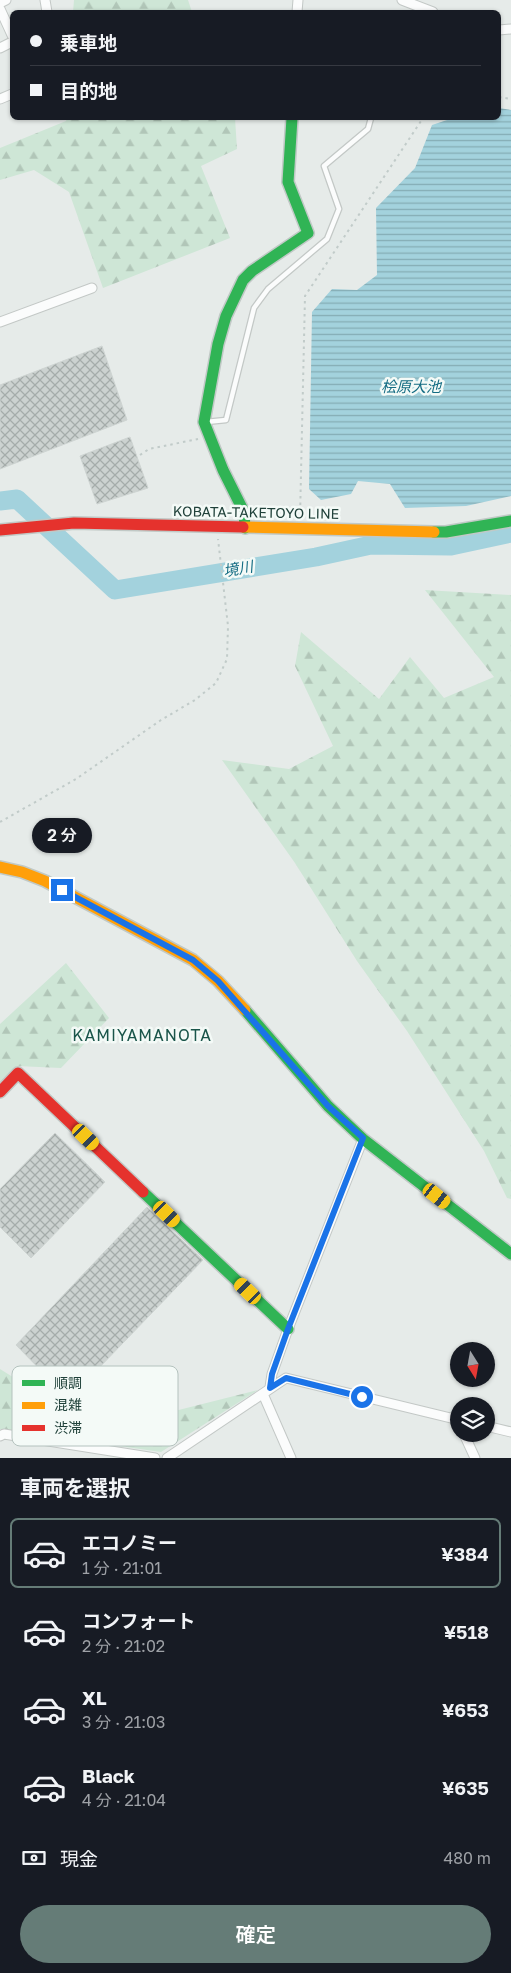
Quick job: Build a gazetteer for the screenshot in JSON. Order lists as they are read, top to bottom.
{
  "streets": {
    "street": ["KOBATA-TAKETOYO LINE"]
  },
  "districts": ["KAMIYAMANOTA"],
  "water": ["桧原大池", "境川"],
  "legend": ["順調", "混雑", "渋滞"],
  "north": "bottom",
  "page": {
    "banner": ["乗車地", "目的地"],
    "bubble": "2 分",
    "heading": "車両を選択",
    "list": [
      {
        "name": "エコノミー",
        "note": "1 分 · 21:01",
        "value": "¥384"
      },
      {
        "name": "コンフォート",
        "note": "2 分 · 21:02",
        "value": "¥518"
      },
      {
        "name": "XL",
        "note": "3 分 · 21:03",
        "value": "¥653"
      },
      {
        "name": "Black",
        "note": "4 分 · 21:04",
        "value": "¥635"
      }
    ],
    "pay": ["現金", "480 m"],
    "buttons": "確定"
  }
}
